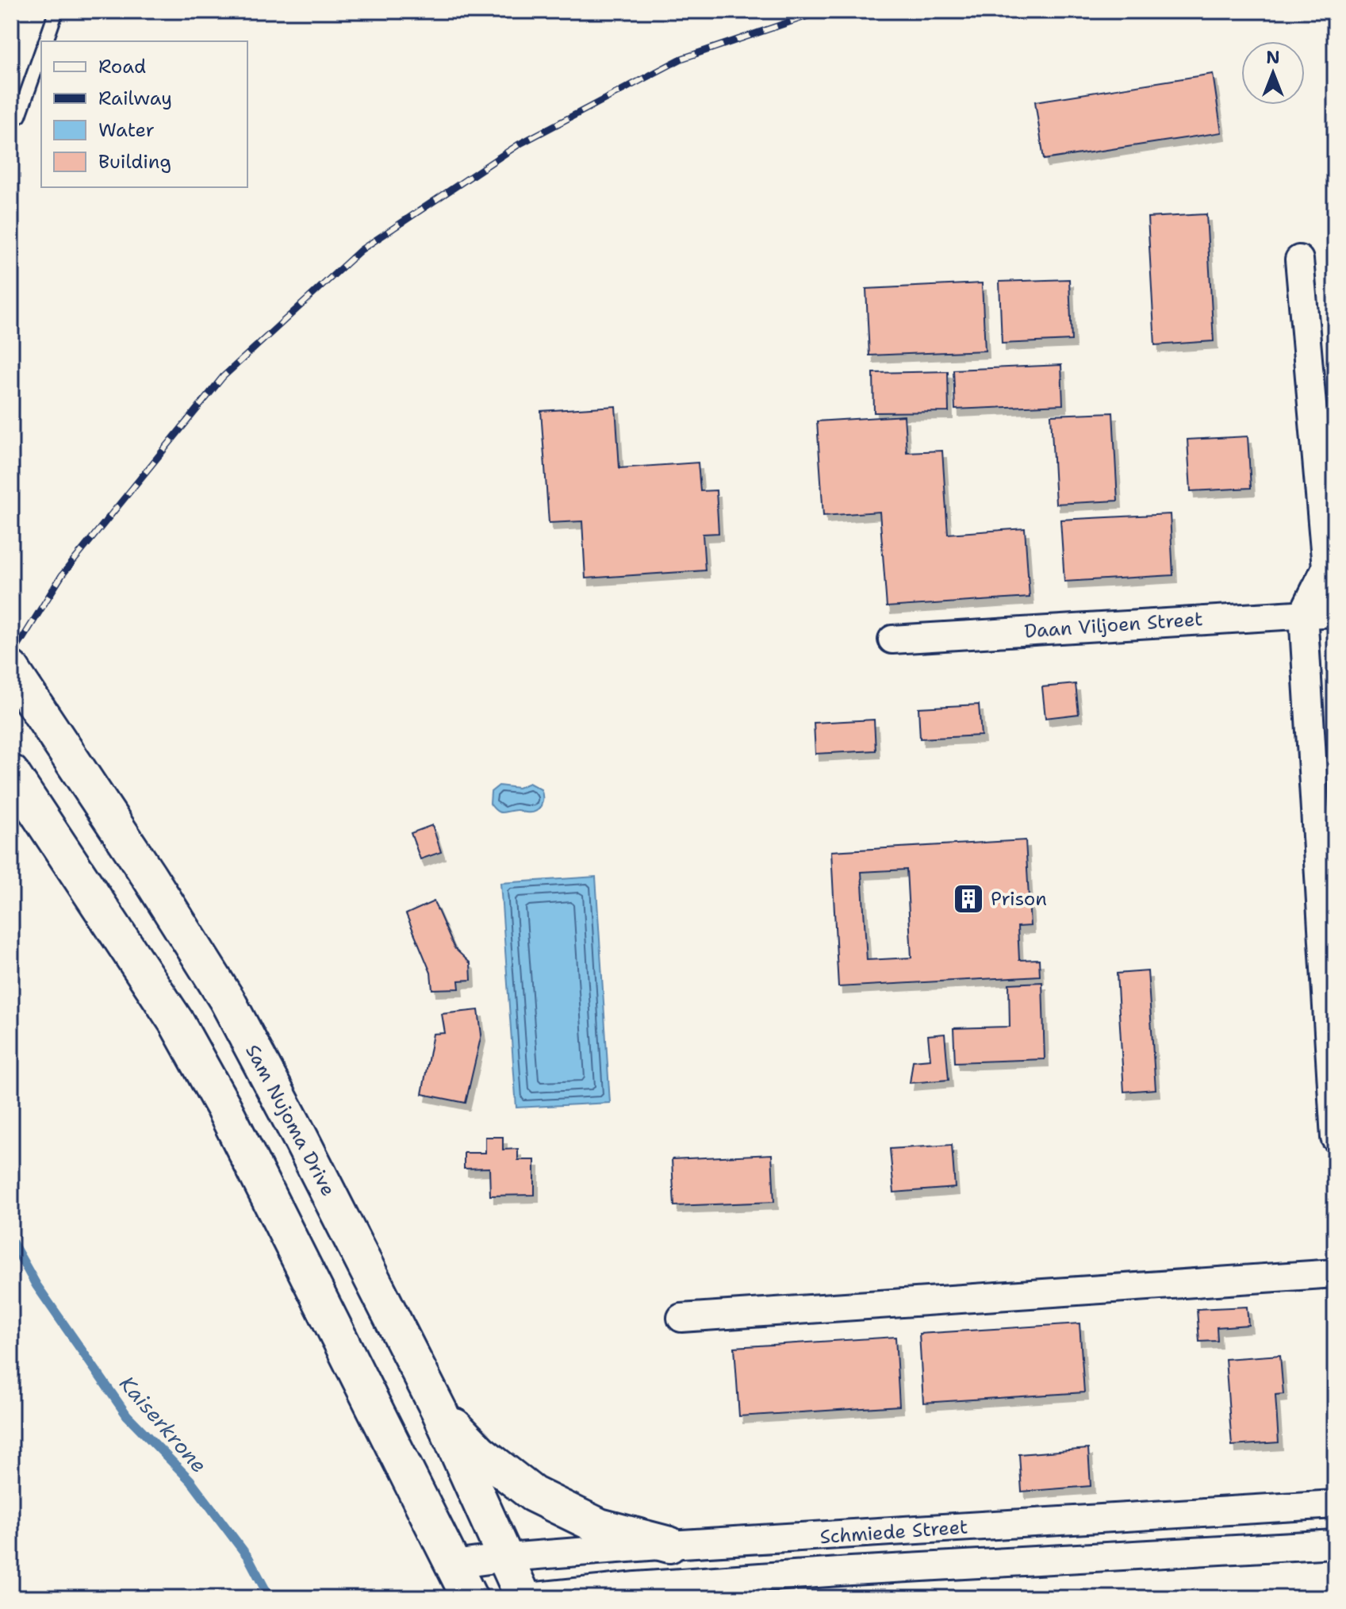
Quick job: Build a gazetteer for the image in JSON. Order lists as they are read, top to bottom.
{
  "streets": {
    "main road": ["Sam Nujoma Drive"],
    "street": ["Daan Viljoen Street", "Schmiede Street"]
  },
  "crossings": [
    ["Sam Nujoma Drive", "Schmiede Street"]
  ],
  "water": ["Kaiserkrone"],
  "places": {
    "building": ["Prison"]
  },
  "legend": [
    "Road",
    "Railway",
    "Water",
    "Building"
  ],
  "north": "top"
}
